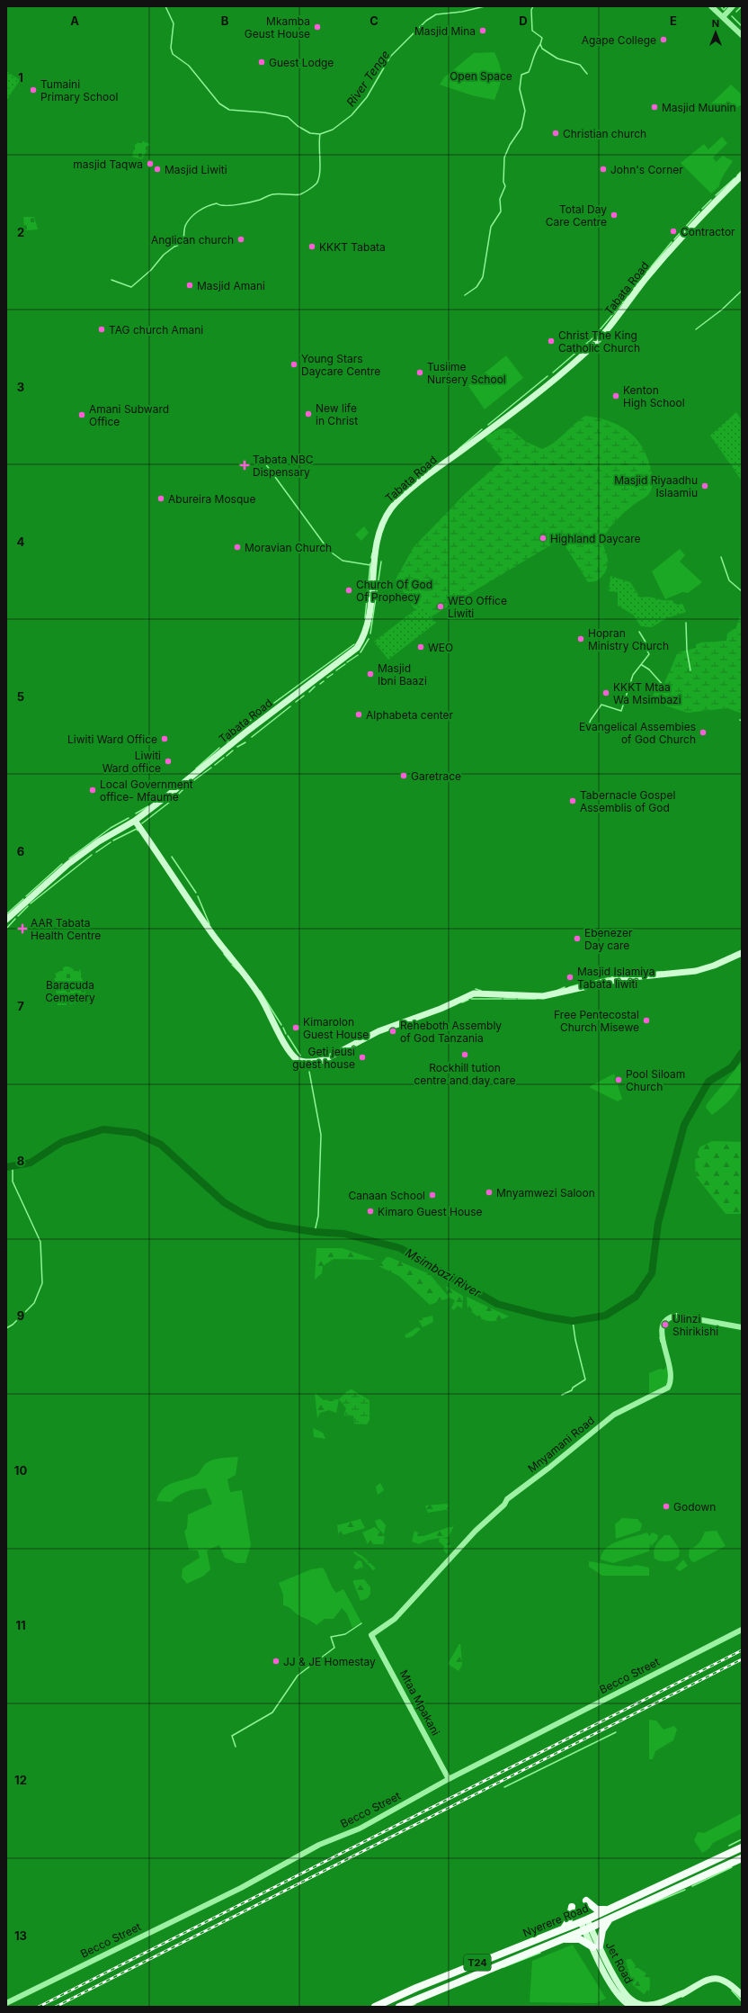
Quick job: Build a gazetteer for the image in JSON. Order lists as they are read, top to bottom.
{
  "streets": {
    "highway": ["Nyerere Road", "T24"],
    "main road": ["Tabata Road", "Jet Road"],
    "street": ["Mnyamani Road", "Becco Street", "Mtaa Mpakani"]
  },
  "crossings": [
    ["Mnyamani Road", "Mtaa Mpakani"],
    ["Becco Street", "Mtaa Mpakani"],
    ["Nyerere Road", "Jet Road"]
  ],
  "water": ["River Tenge", "Msimbazi River"],
  "parks": ["Open Space", "Baracuda Cemetery"],
  "places": {
    "other": [
      "Mkamba Geust House",
      "Masjid Mina",
      "Agape College",
      "Guest Lodge",
      "Tumaini Primary School",
      "Masjid Muunin",
      "Christian church",
      "masjid Taqwa",
      "Masjid Liwiti",
      "John's Corner",
      "Total Day Care Centre",
      "Contractor",
      "Anglican church",
      "KKKT Tabata",
      "Masjid Amani",
      "TAG church Amani",
      "Christ The King Catholic Church",
      "Young Stars Daycare Centre",
      "Tusiime Nursery School",
      "Kenton High School",
      "New life in Christ",
      "Amani Subward Office",
      "Masjid Riyaadhu Islaamiu",
      "Abureira Mosque",
      "Highland Daycare",
      "Moravian Church",
      "Church Of God Of Prophecy",
      "WEO Office Liwiti",
      "Hopran Ministry Church",
      "WEO",
      "Masjid Ibni Baazi",
      "KKKT Mtaa Wa Msimbazi",
      "Alphabeta center",
      "Evangelical Assembies of God Church",
      "Liwiti Ward Office",
      "Liwiti Ward office",
      "Garetrace",
      "Local Government office- Mfaume",
      "Tabernacle Gospel Assemblis of God",
      "Ebenezer Day care",
      "Masjid Islamiya Tabata liwiti",
      "Free Pentecostal Church Misewe",
      "Kimarolon Guest House",
      "Reheboth Assembly of God Tanzania",
      "Rockhill tution centre and day care",
      "Geti jeusi guest house",
      "Pool Siloam Church",
      "Mnyamwezi Saloon",
      "Canaan School",
      "Kimaro Guest House",
      "Ulinzi Shirikishi",
      "Godown",
      "JJ & JE Homestay"
    ],
    "health": ["Tabata NBC Dispensary", "AAR Tabata Health Centre"]
  },
  "north": "top",
  "grid": {
    "columns": [
      "A",
      "B",
      "C",
      "D",
      "E"
    ],
    "rows": [
      "1",
      "2",
      "3",
      "4",
      "5",
      "6",
      "7",
      "8",
      "9",
      "10",
      "11",
      "12",
      "13"
    ]
  }
}
